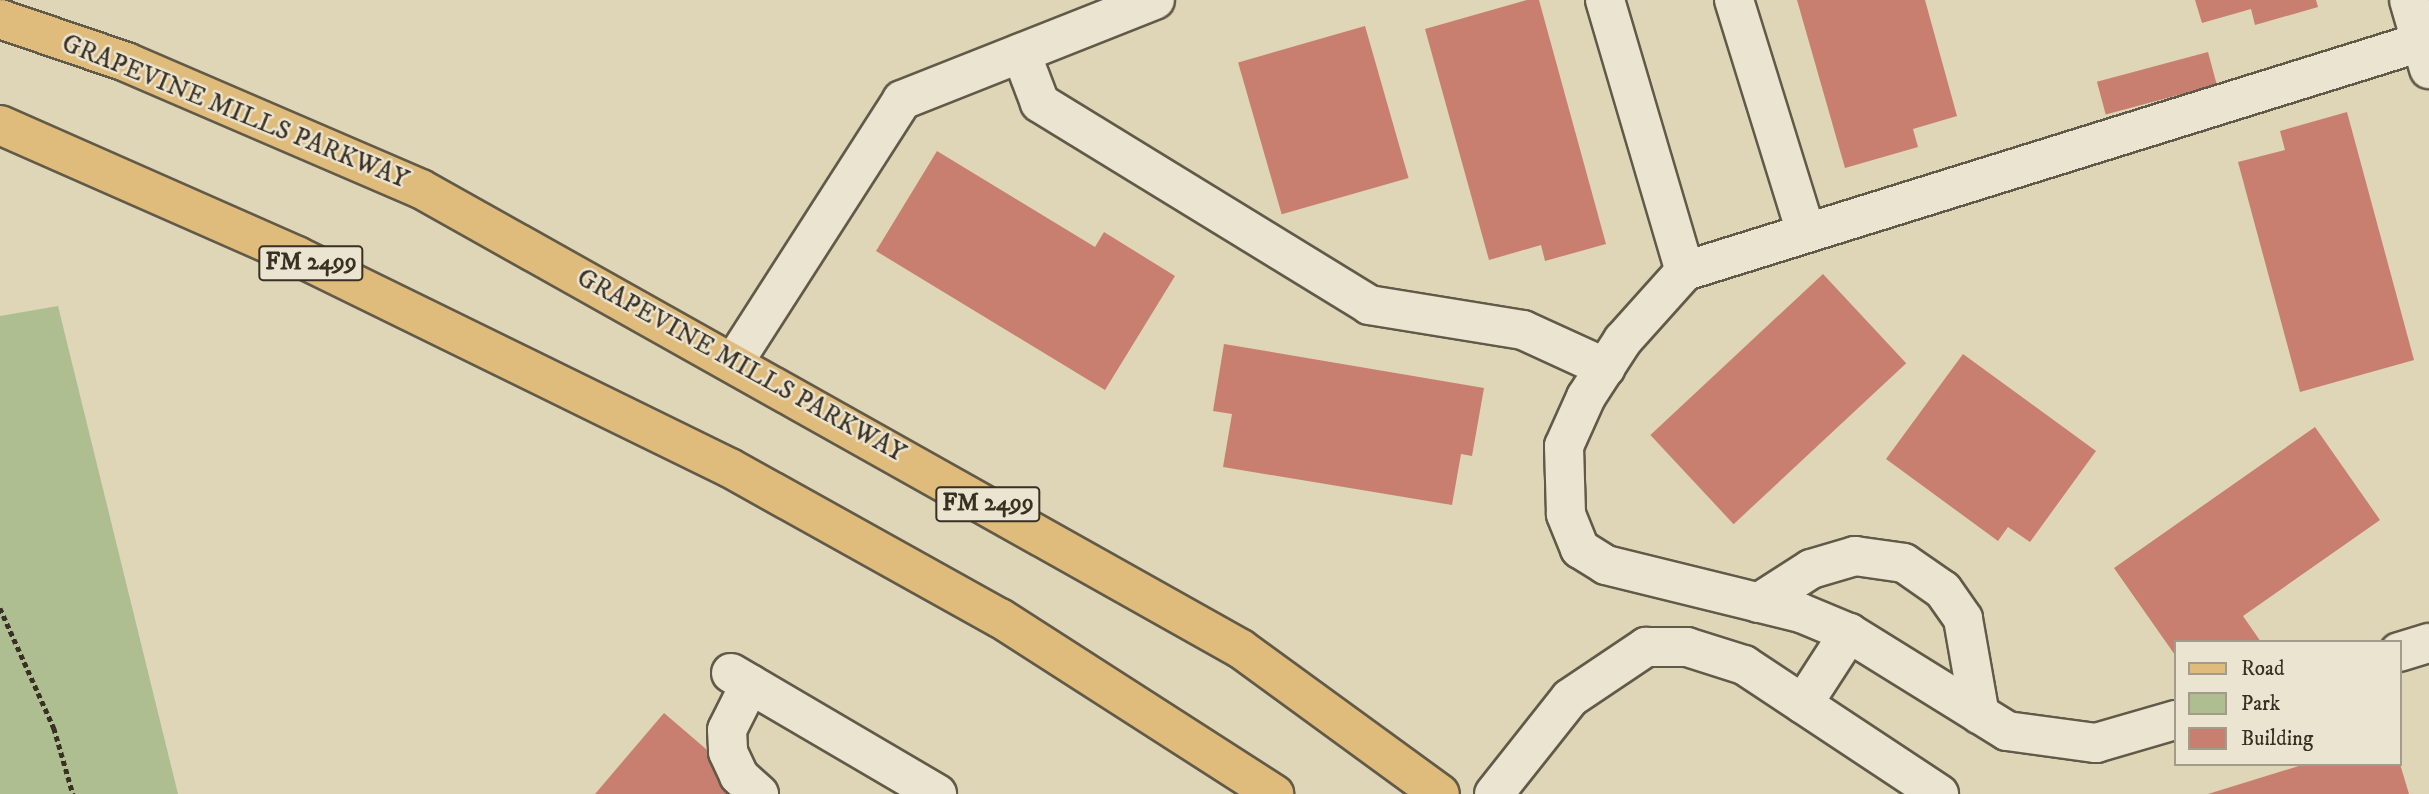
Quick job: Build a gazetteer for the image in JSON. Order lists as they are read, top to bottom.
{
  "streets": {
    "main road": ["GRAPEVINE MILLS PARKWAY", "FM 2499"]
  },
  "legend": ["Road", "Park", "Building"]
}
